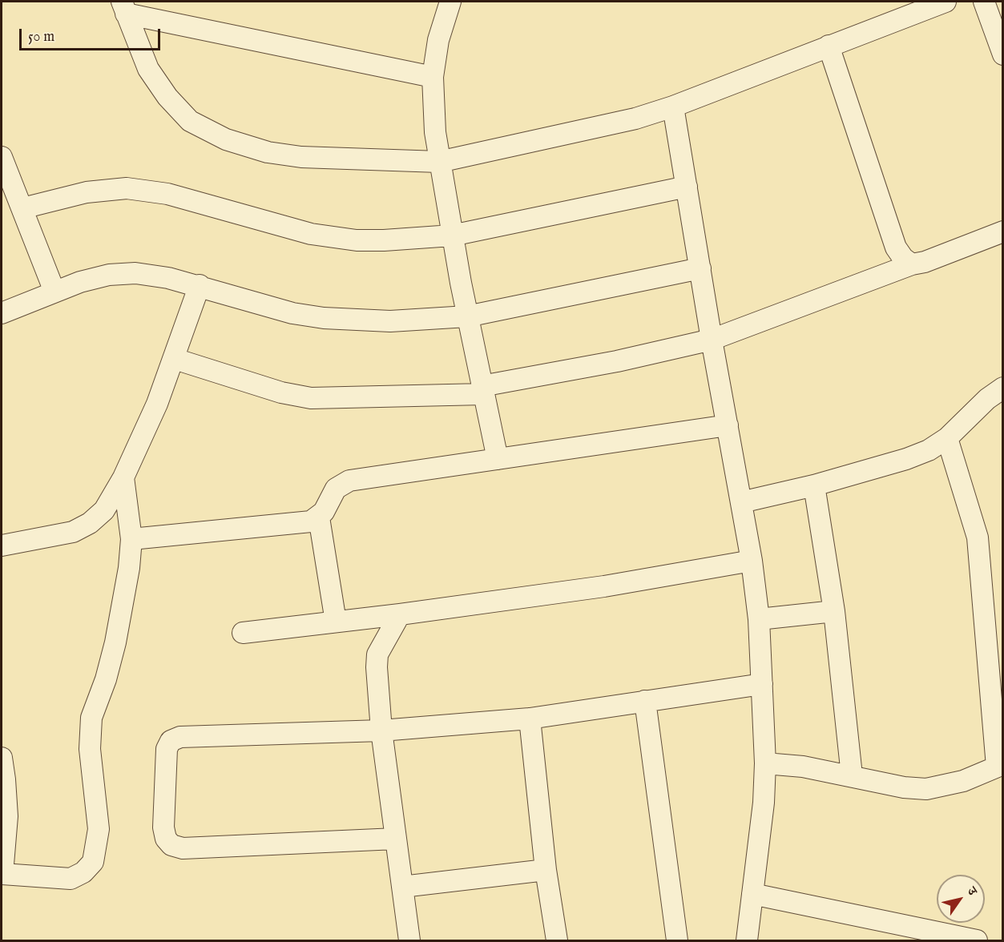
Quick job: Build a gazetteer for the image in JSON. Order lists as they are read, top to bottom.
{
  "scale_bar": "50 m",
  "north": "top right"
}
